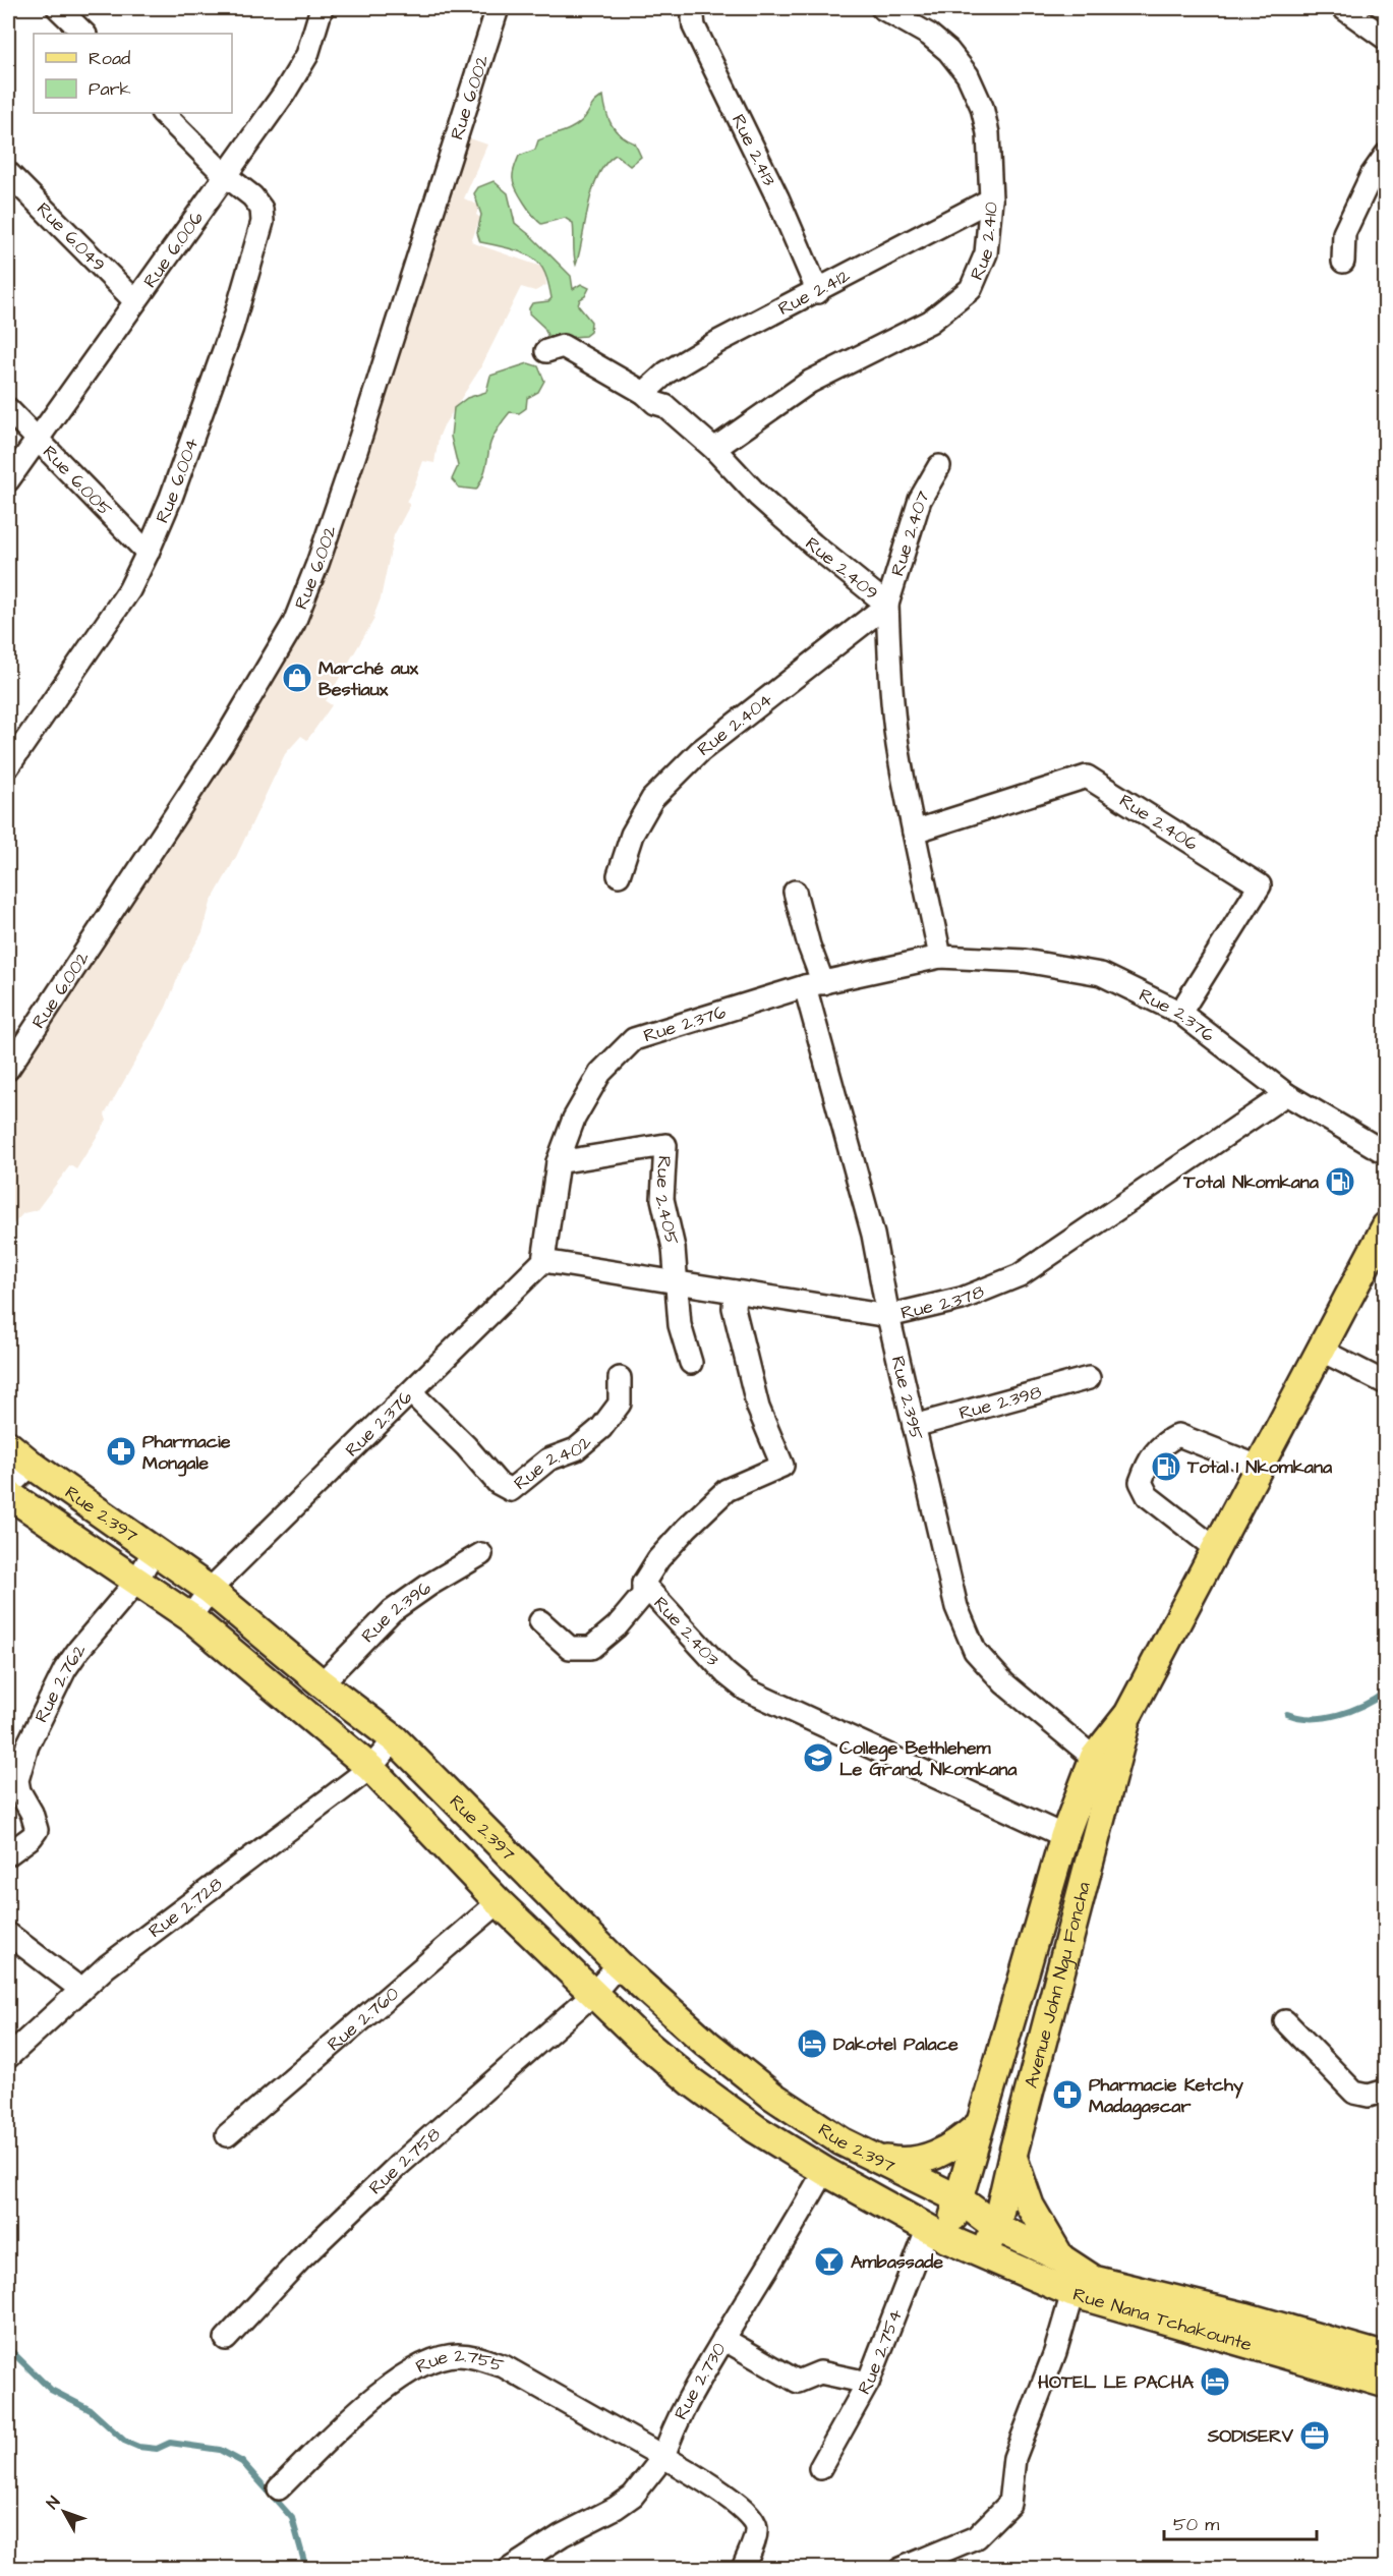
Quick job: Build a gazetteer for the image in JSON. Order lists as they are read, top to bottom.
{
  "streets": {
    "main road": ["Rue 2.397", "Avenue John Ngu Foncha", "Rue Nana Tchakounte"],
    "street": [
      "Rue 6.002",
      "Rue 2.413",
      "Rue 6.049",
      "Rue 2.410",
      "Rue 6.006",
      "Rue 2.412",
      "Rue 6.004",
      "Rue 6.005",
      "Rue 2.407",
      "Rue 2.409",
      "Rue 2.404",
      "Rue 2.406",
      "Rue 2.376",
      "Rue 2.405",
      "Rue 2.378",
      "Rue 2.395",
      "Rue 2.398",
      "Rue 2.402",
      "Rue 2.396",
      "Rue 2.403",
      "Rue 2.762",
      "Rue 2.728",
      "Rue 2.760",
      "Rue 2.758",
      "Rue 2.754",
      "Rue 2.755",
      "Rue 2.730"
    ]
  },
  "crossings": [
    ["Rue 2.413", "Rue 2.412"],
    ["Rue 6.049", "Rue 6.006"],
    ["Rue 2.410", "Rue 2.412"],
    ["Rue 2.410", "Rue 2.409"],
    ["Rue 6.006", "Rue 6.004"],
    ["Rue 6.006", "Rue 6.005"],
    ["Rue 2.412", "Rue 2.409"],
    ["Rue 6.004", "Rue 6.005"],
    ["Rue 2.407", "Rue 2.409"],
    ["Rue 2.407", "Rue 2.404"],
    ["Rue 2.409", "Rue 2.404"],
    ["Rue 2.409", "Rue 2.406"],
    ["Rue 2.409", "Rue 2.376"],
    ["Rue 2.406", "Rue 2.376"],
    ["Rue 2.376", "Rue 2.405"],
    ["Rue 2.376", "Rue 2.378"],
    ["Rue 2.376", "Rue 2.395"],
    ["Rue 2.376", "Rue 2.402"],
    ["Rue 2.376", "Rue 2.397"],
    ["Rue 2.405", "Rue 2.378"],
    ["Rue 2.378", "Rue 2.395"],
    ["Rue 2.378", "Rue 2.403"],
    ["Rue 2.395", "Rue 2.398"],
    ["Rue 2.395", "Avenue John Ngu Foncha"],
    ["Rue 2.397", "Rue 2.396"],
    ["Rue 2.397", "Rue 2.762"],
    ["Rue 2.397", "Rue 2.728"],
    ["Rue 2.397", "Avenue John Ngu Foncha"],
    ["Rue 2.397", "Rue 2.760"],
    ["Rue 2.397", "Rue 2.758"],
    ["Rue 2.397", "Rue Nana Tchakounte"],
    ["Rue 2.397", "Rue 2.754"],
    ["Rue 2.397", "Rue 2.730"],
    ["Rue 2.403", "Avenue John Ngu Foncha"],
    ["Avenue John Ngu Foncha", "Rue Nana Tchakounte"],
    ["Avenue John Ngu Foncha", "Rue 2.754"],
    ["Rue Nana Tchakounte", "Rue 2.754"],
    ["Rue 2.755", "Rue 2.730"]
  ],
  "places": {
    "shop": ["Marché aux Bestiaux"],
    "fuel station": ["Total Nkomkana", "Total 1 Nkomkana"],
    "pharmacy": ["Pharmacie Mongale", "Pharmacie Ketchy Madagascar"],
    "school or university": ["College Bethlehem Le Grand, Nkomkana"],
    "hotel": ["Dakotel Palace", "HOTEL LE PACHA"],
    "bar": ["Ambassade"],
    "office": ["SODISERV"]
  },
  "legend": ["Road", "Park"],
  "scale_bar": "50 m",
  "north": "top left"
}
